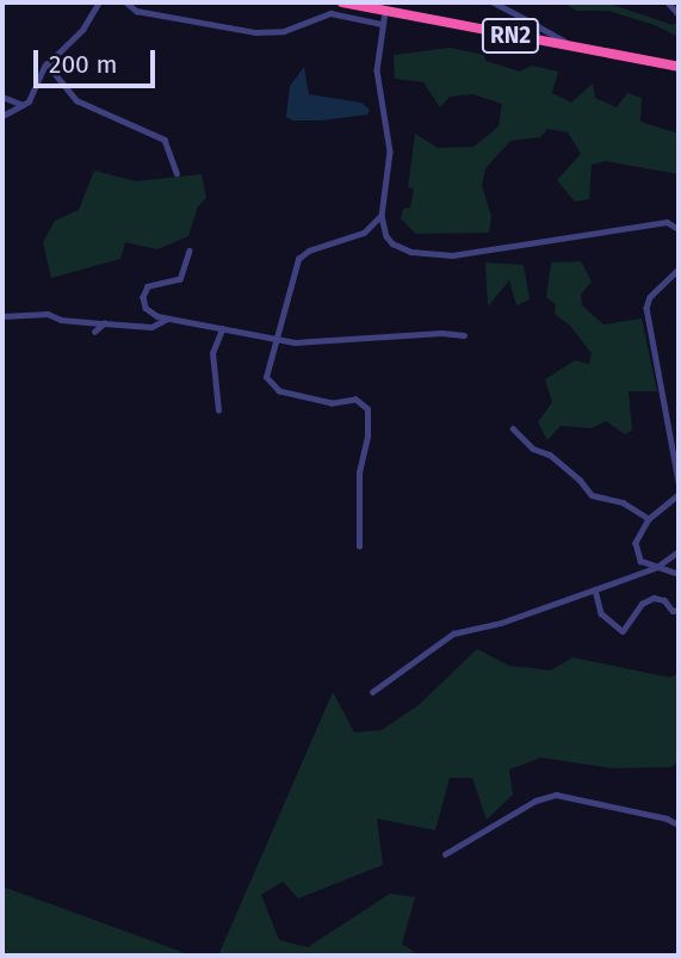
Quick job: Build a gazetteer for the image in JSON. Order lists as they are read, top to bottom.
{
  "streets": {
    "highway": ["RN2"]
  },
  "scale_bar": "200 m"
}
